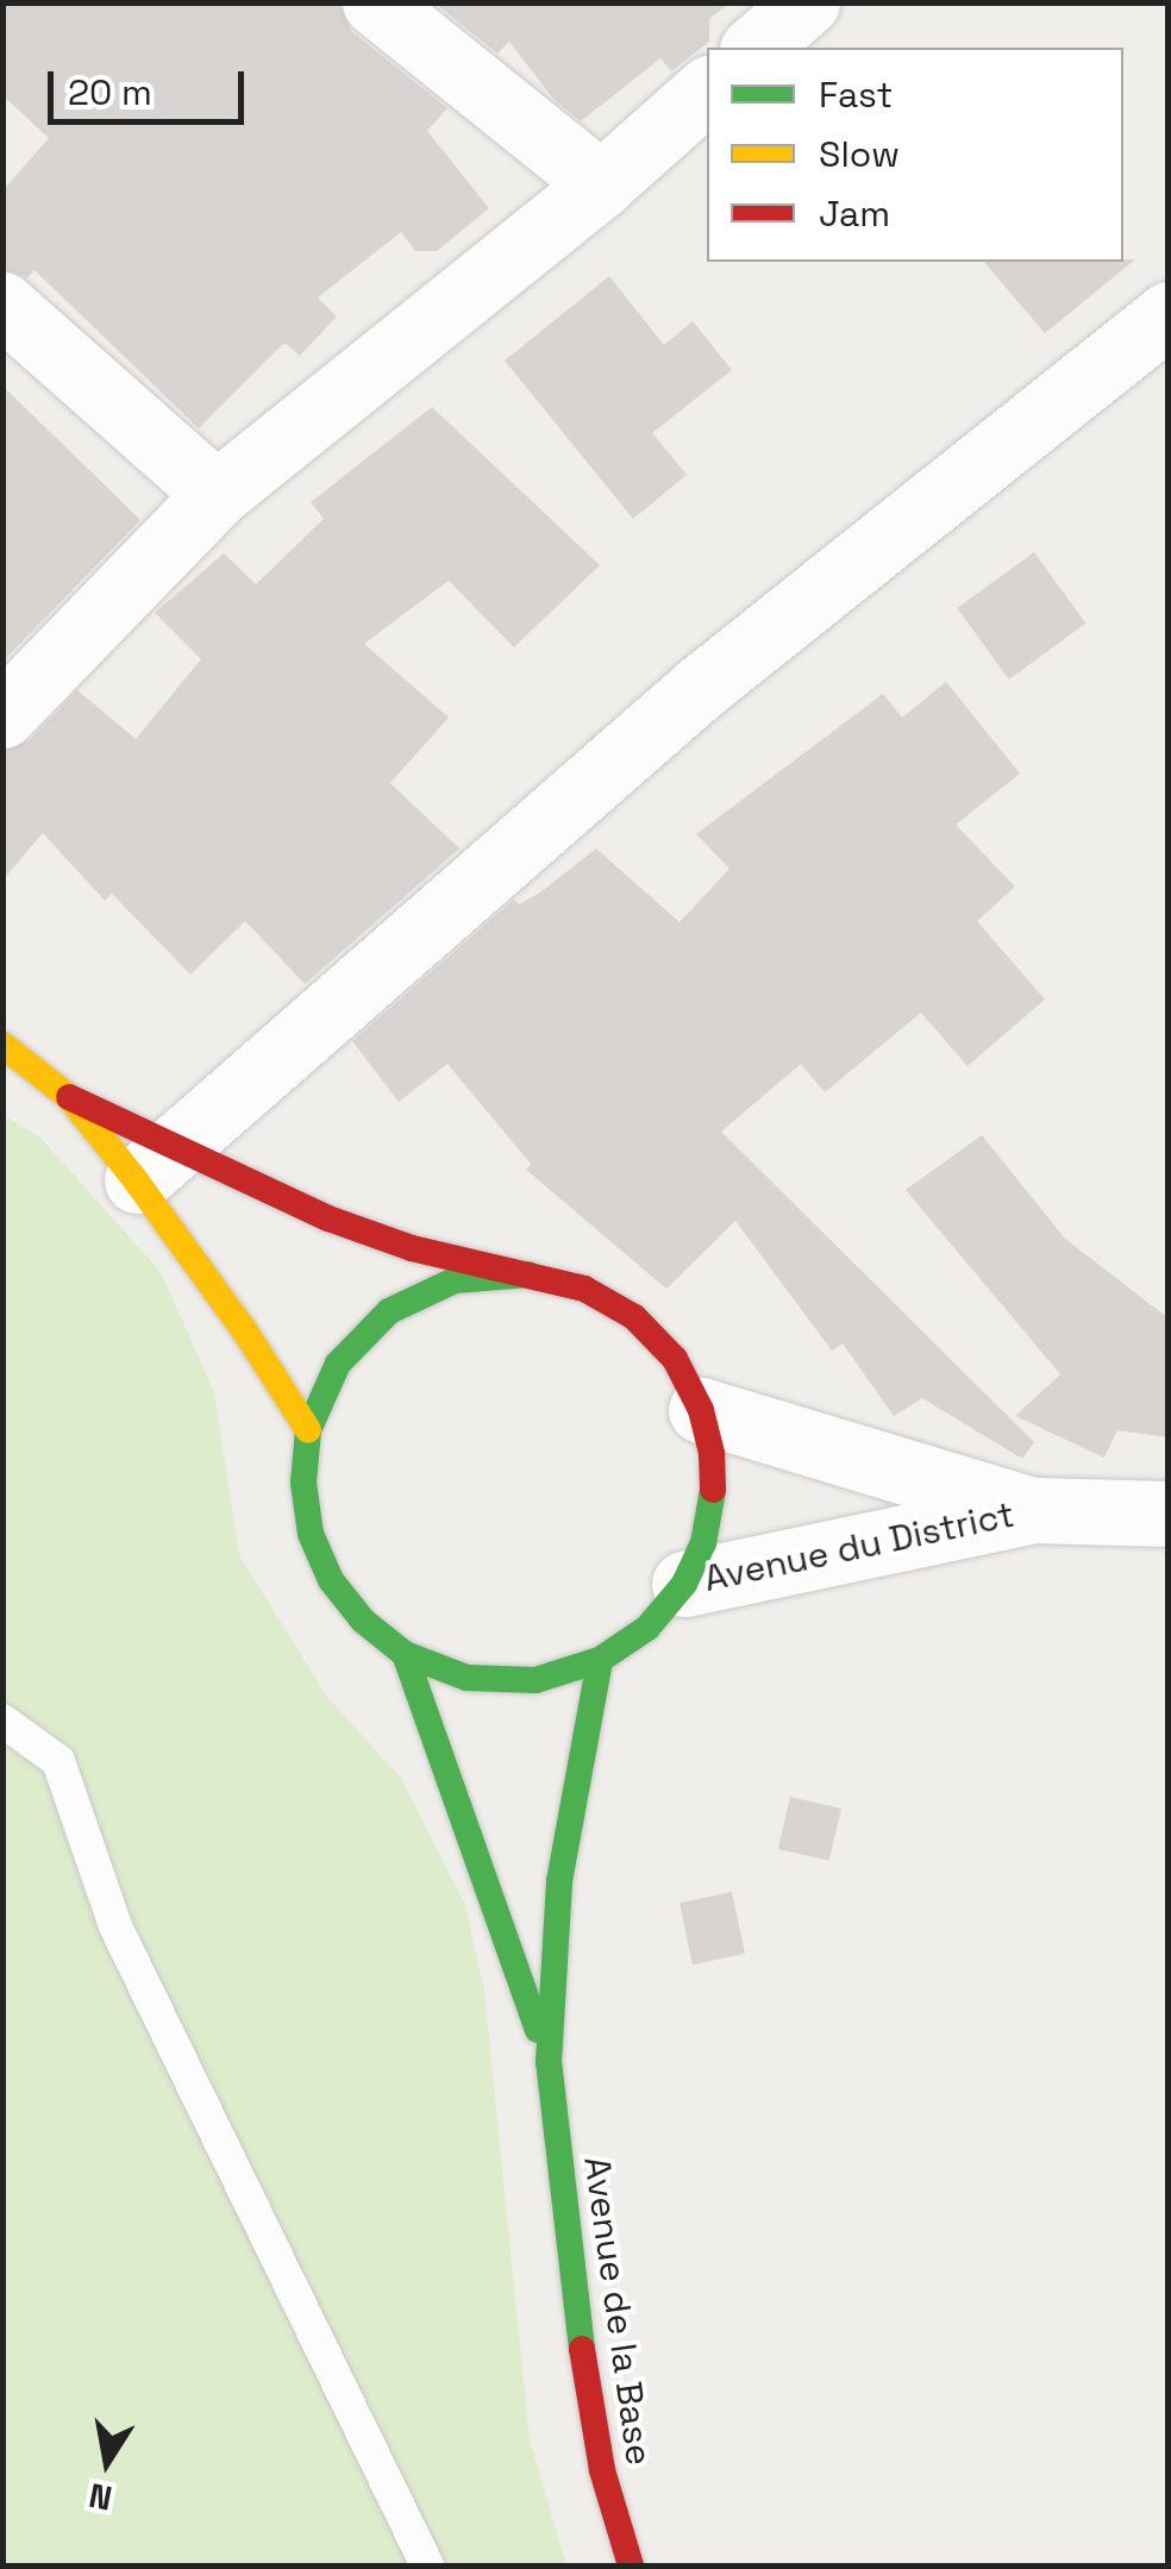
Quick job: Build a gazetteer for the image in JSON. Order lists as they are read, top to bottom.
{
  "streets": {
    "main road": ["Avenue de la Base"],
    "street": ["Avenue du District"]
  },
  "crossings": [
    ["Avenue du District", "Avenue de la Base"]
  ],
  "legend": ["Fast", "Slow", "Jam"],
  "scale_bar": "20 m",
  "north": "bottom"
}
